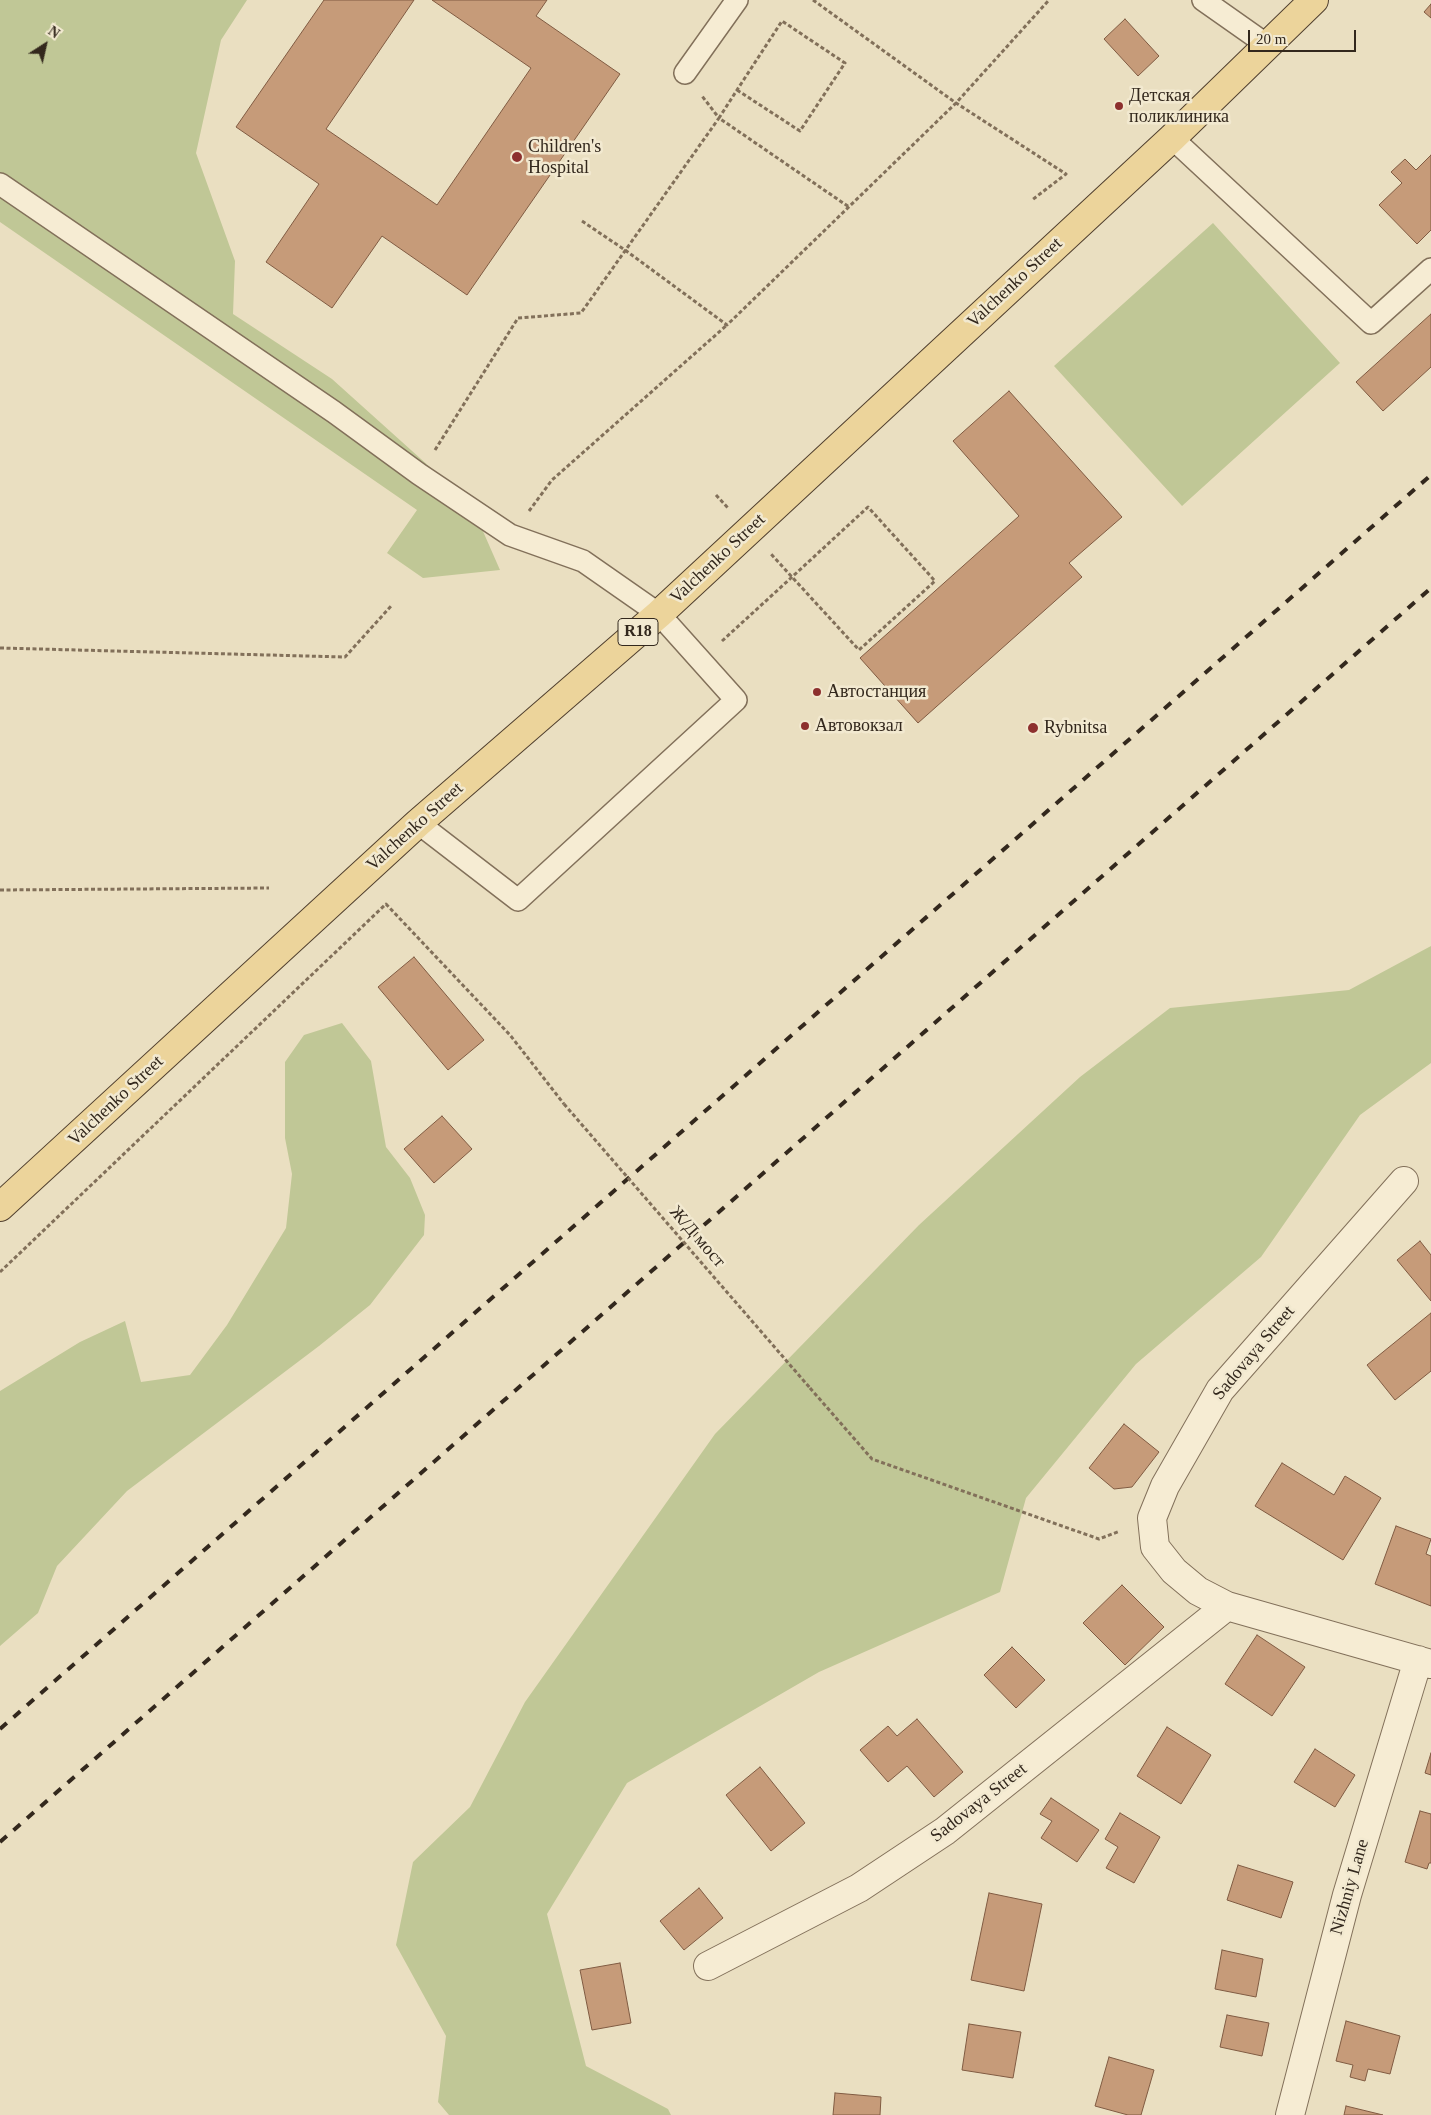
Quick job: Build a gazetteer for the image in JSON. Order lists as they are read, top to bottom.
{
  "streets": {
    "main road": ["Valchenko Street", "R18"],
    "street": ["Sadovaya Street", "Nizhniy Lane"],
    "path": ["Ж/Д мост"]
  },
  "crossings": [
    ["Ж/Д мост", "Sadovaya Street"],
    ["Sadovaya Street", "Nizhniy Lane"]
  ],
  "places": [
    "Детская поликлиника",
    "Children's Hospital",
    "Автостанция",
    "Автовокзал",
    "Rybnitsa"
  ],
  "scale_bar": "20 m",
  "north": "top right"
}
